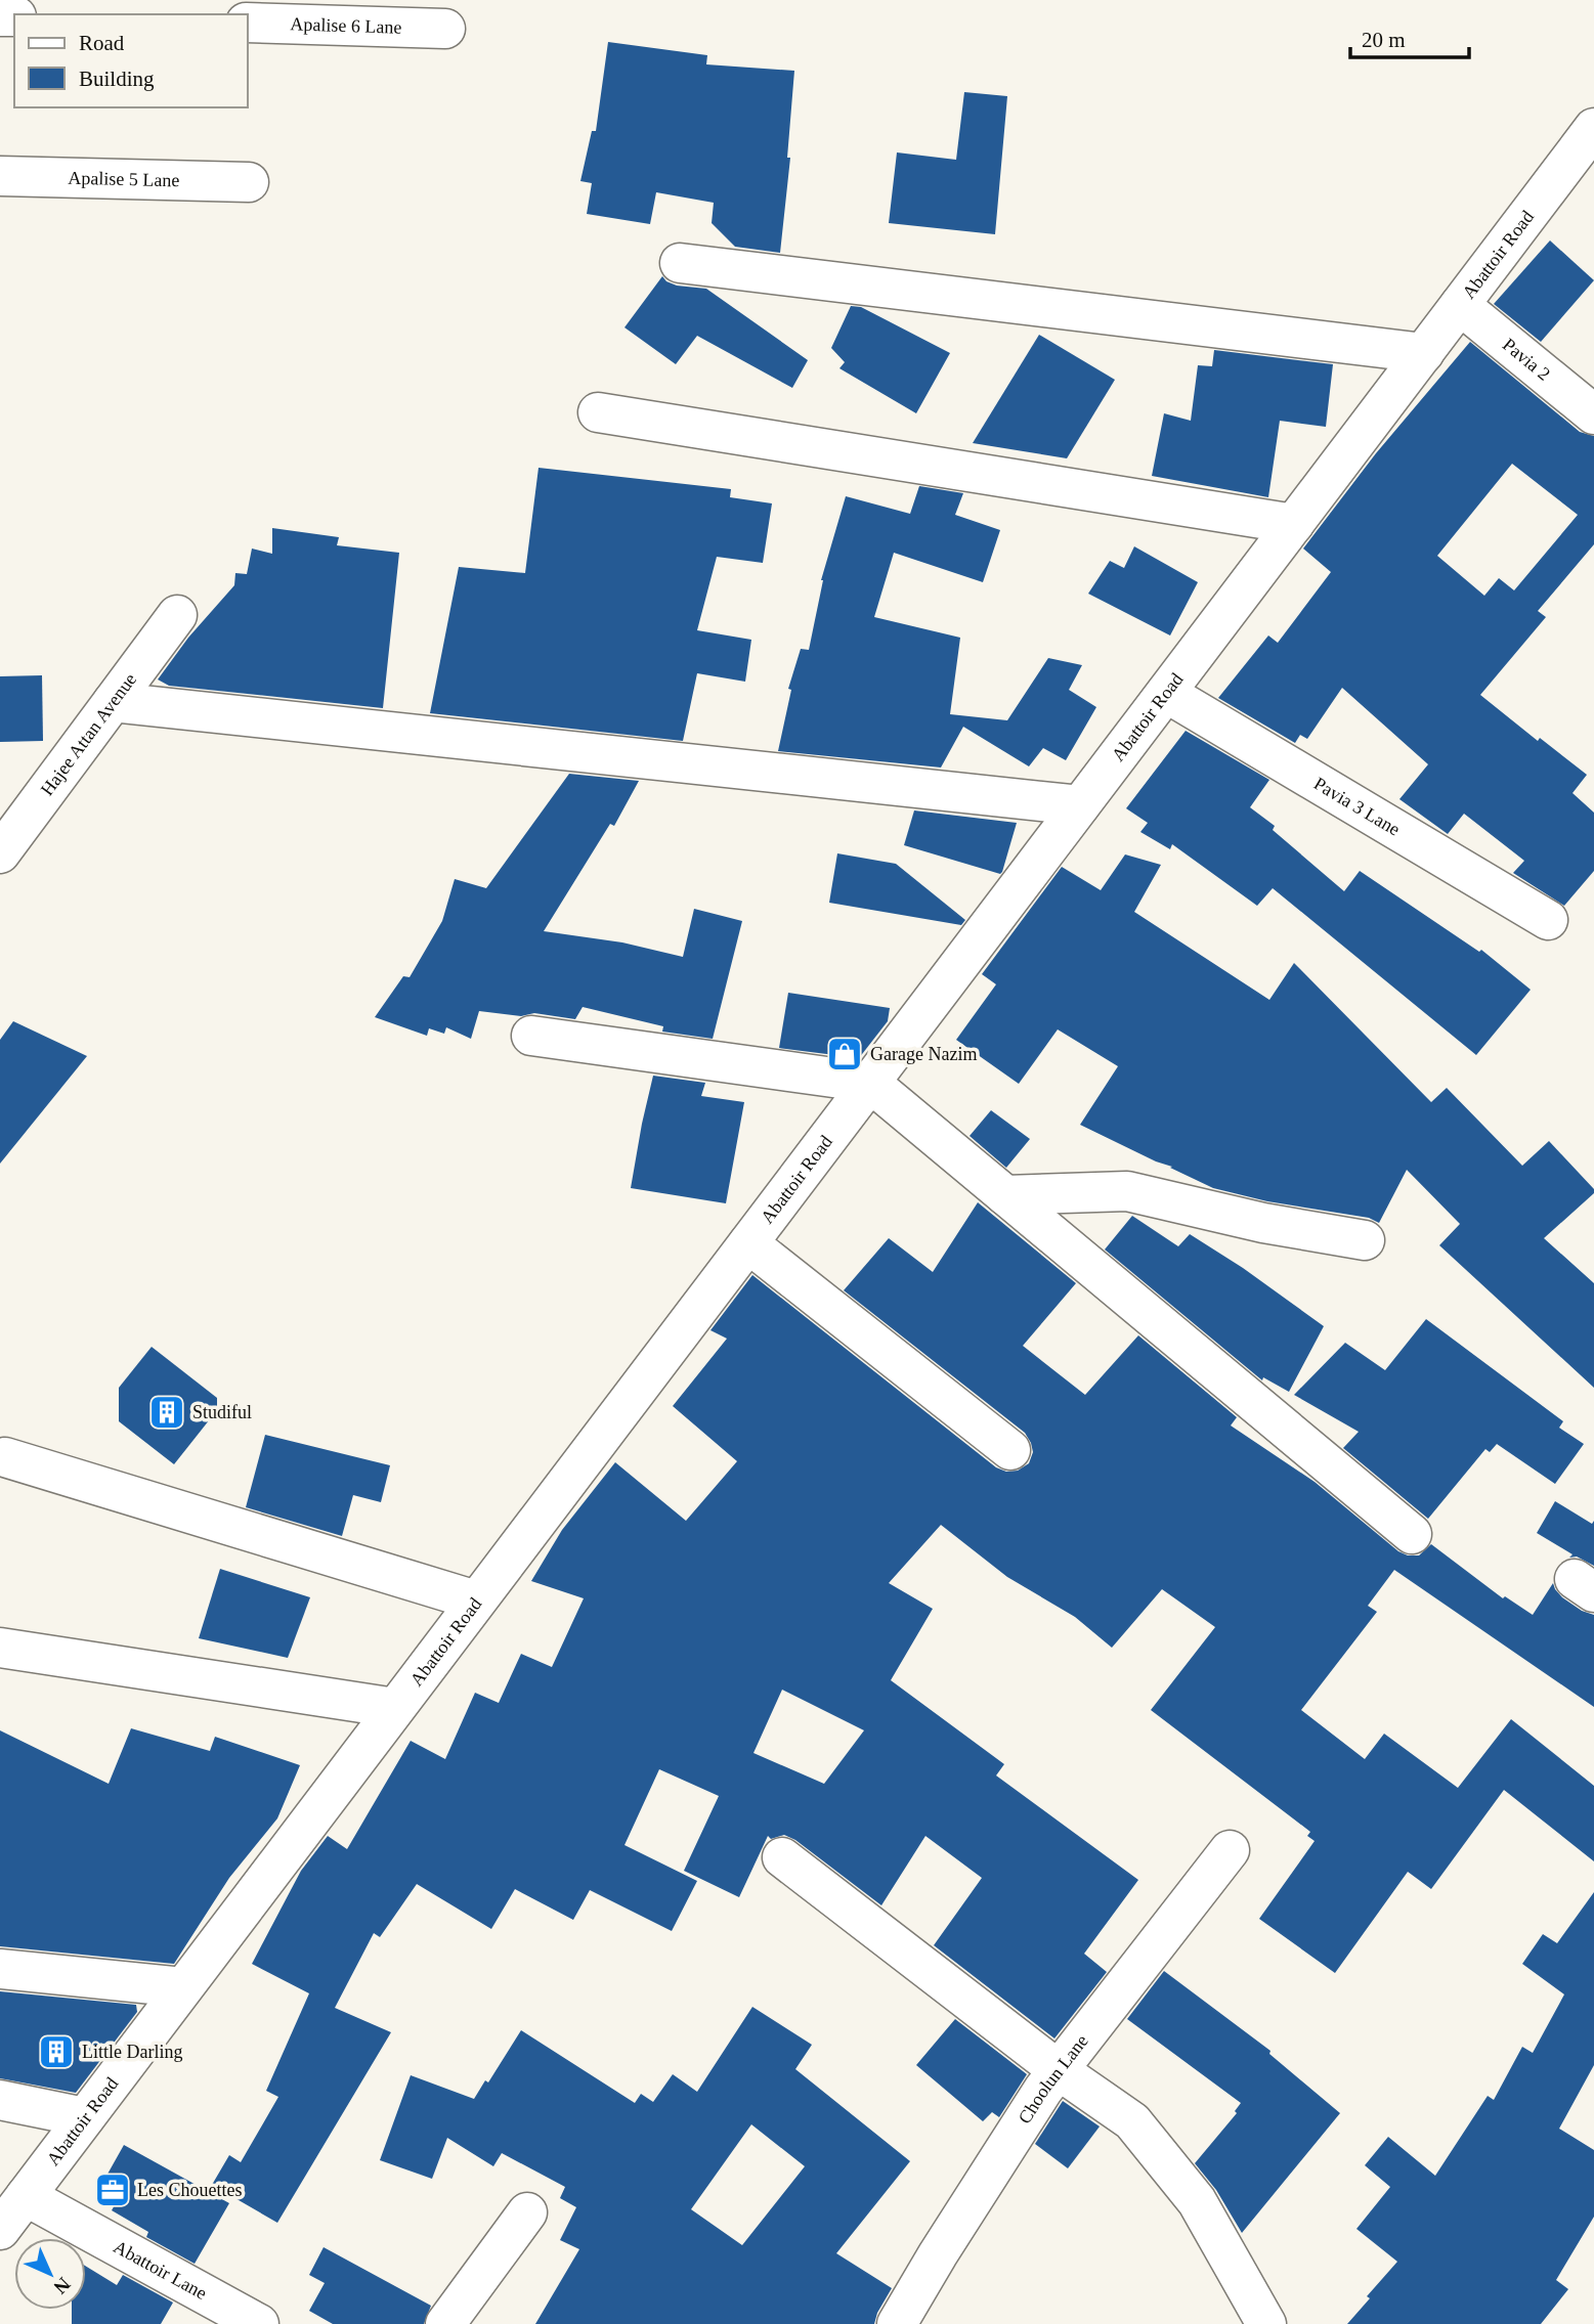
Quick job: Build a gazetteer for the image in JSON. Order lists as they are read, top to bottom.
{
  "streets": {
    "street": [
      "Apalise 6 Lane",
      "Apalise 5 Lane",
      "Abattoir Road",
      "Pavia 2",
      "Hajee Attan Avenue",
      "Pavia 3 Lane",
      "Choolun Lane",
      "Abattoir Lane"
    ]
  },
  "crossings": [
    ["Abattoir Road", "Pavia 2"],
    ["Abattoir Road", "Pavia 3 Lane"],
    ["Abattoir Road", "Abattoir Lane"]
  ],
  "places": {
    "shop": ["Garage Nazim"],
    "building": ["Studiful", "Little Darling"],
    "office": ["Les Chouettes"]
  },
  "legend": ["Road", "Building"],
  "scale_bar": "20 m",
  "north": "bottom right"
}
